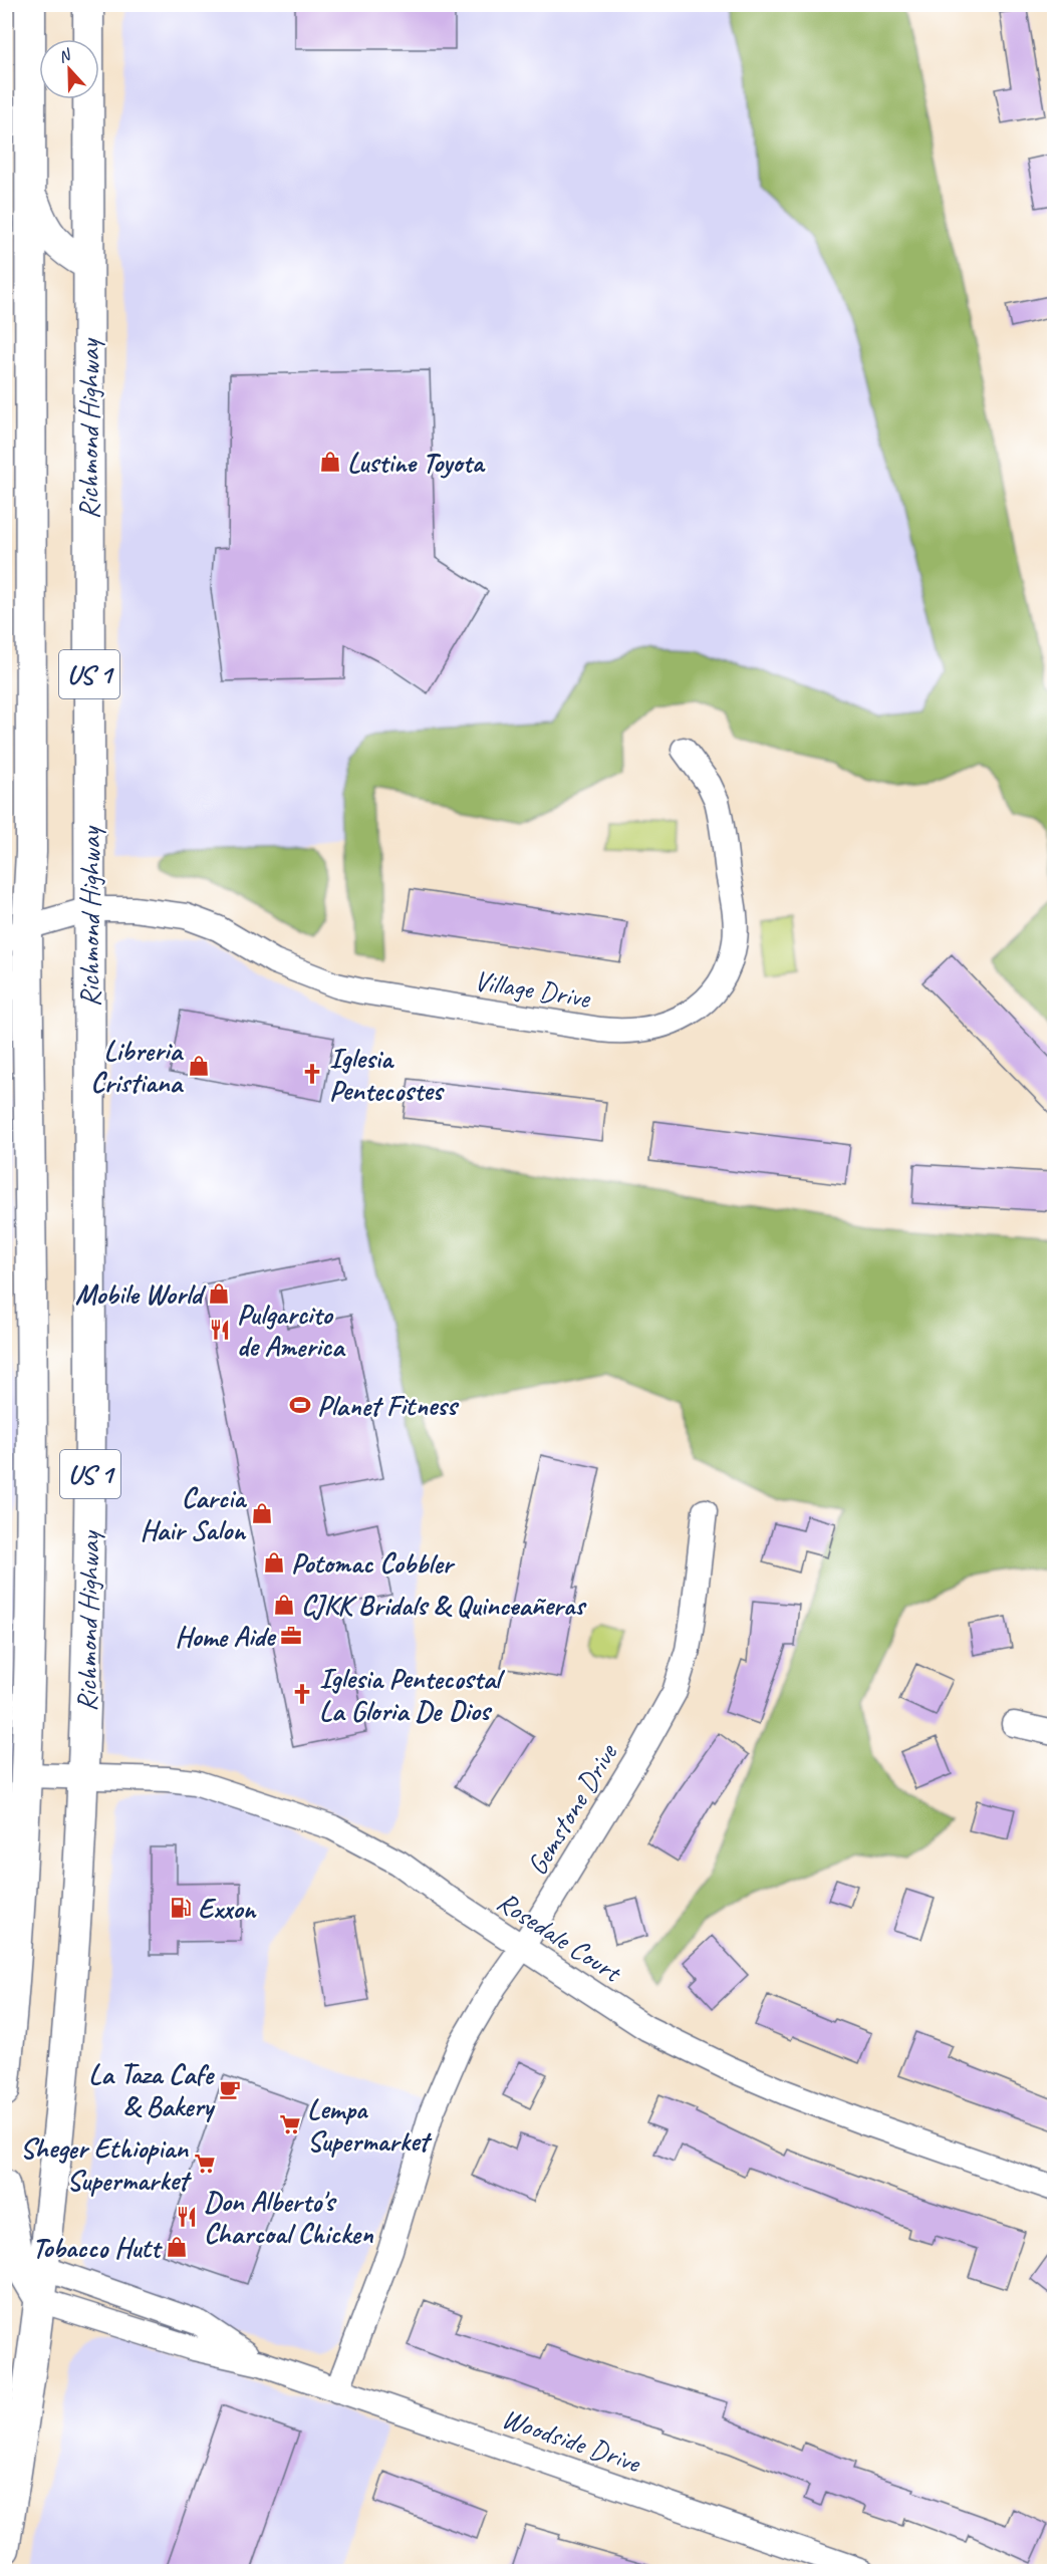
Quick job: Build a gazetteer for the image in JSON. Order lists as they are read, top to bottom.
{
  "streets": {
    "main road": ["Richmond Highway", "US 1"],
    "street": [
      "Village Drive",
      "Gemstone Drive",
      "Rosedale Court",
      "Woodside Drive"
    ]
  },
  "crossings": [
    ["Richmond Highway", "Village Drive"],
    ["Richmond Highway", "Rosedale Court"],
    ["Richmond Highway", "Woodside Drive"],
    ["Gemstone Drive", "Rosedale Court"],
    ["Gemstone Drive", "Woodside Drive"]
  ],
  "places": {
    "shop": [
      "Lustine Toyota",
      "Libreria Cristiana",
      "Mobile World",
      "Carcia Hair Salon",
      "Potomac Cobbler",
      "CJKK Bridals & Quinceañeras",
      "Tobacco Hutt"
    ],
    "church": ["Iglesia Pentecostes", "Iglesia Pentecostal La Gloria De Dios"],
    "restaurant": ["Pulgarcito de America", "Don Alberto's Charcoal Chicken"],
    "sports": ["Planet Fitness"],
    "office": ["Home Aide"],
    "fuel station": ["Exxon"],
    "cafe": ["La Taza Cafe & Bakery"],
    "supermarket": ["Lempa Supermarket", "Sheger Ethiopian Supermarket"]
  },
  "north": "top"
}
